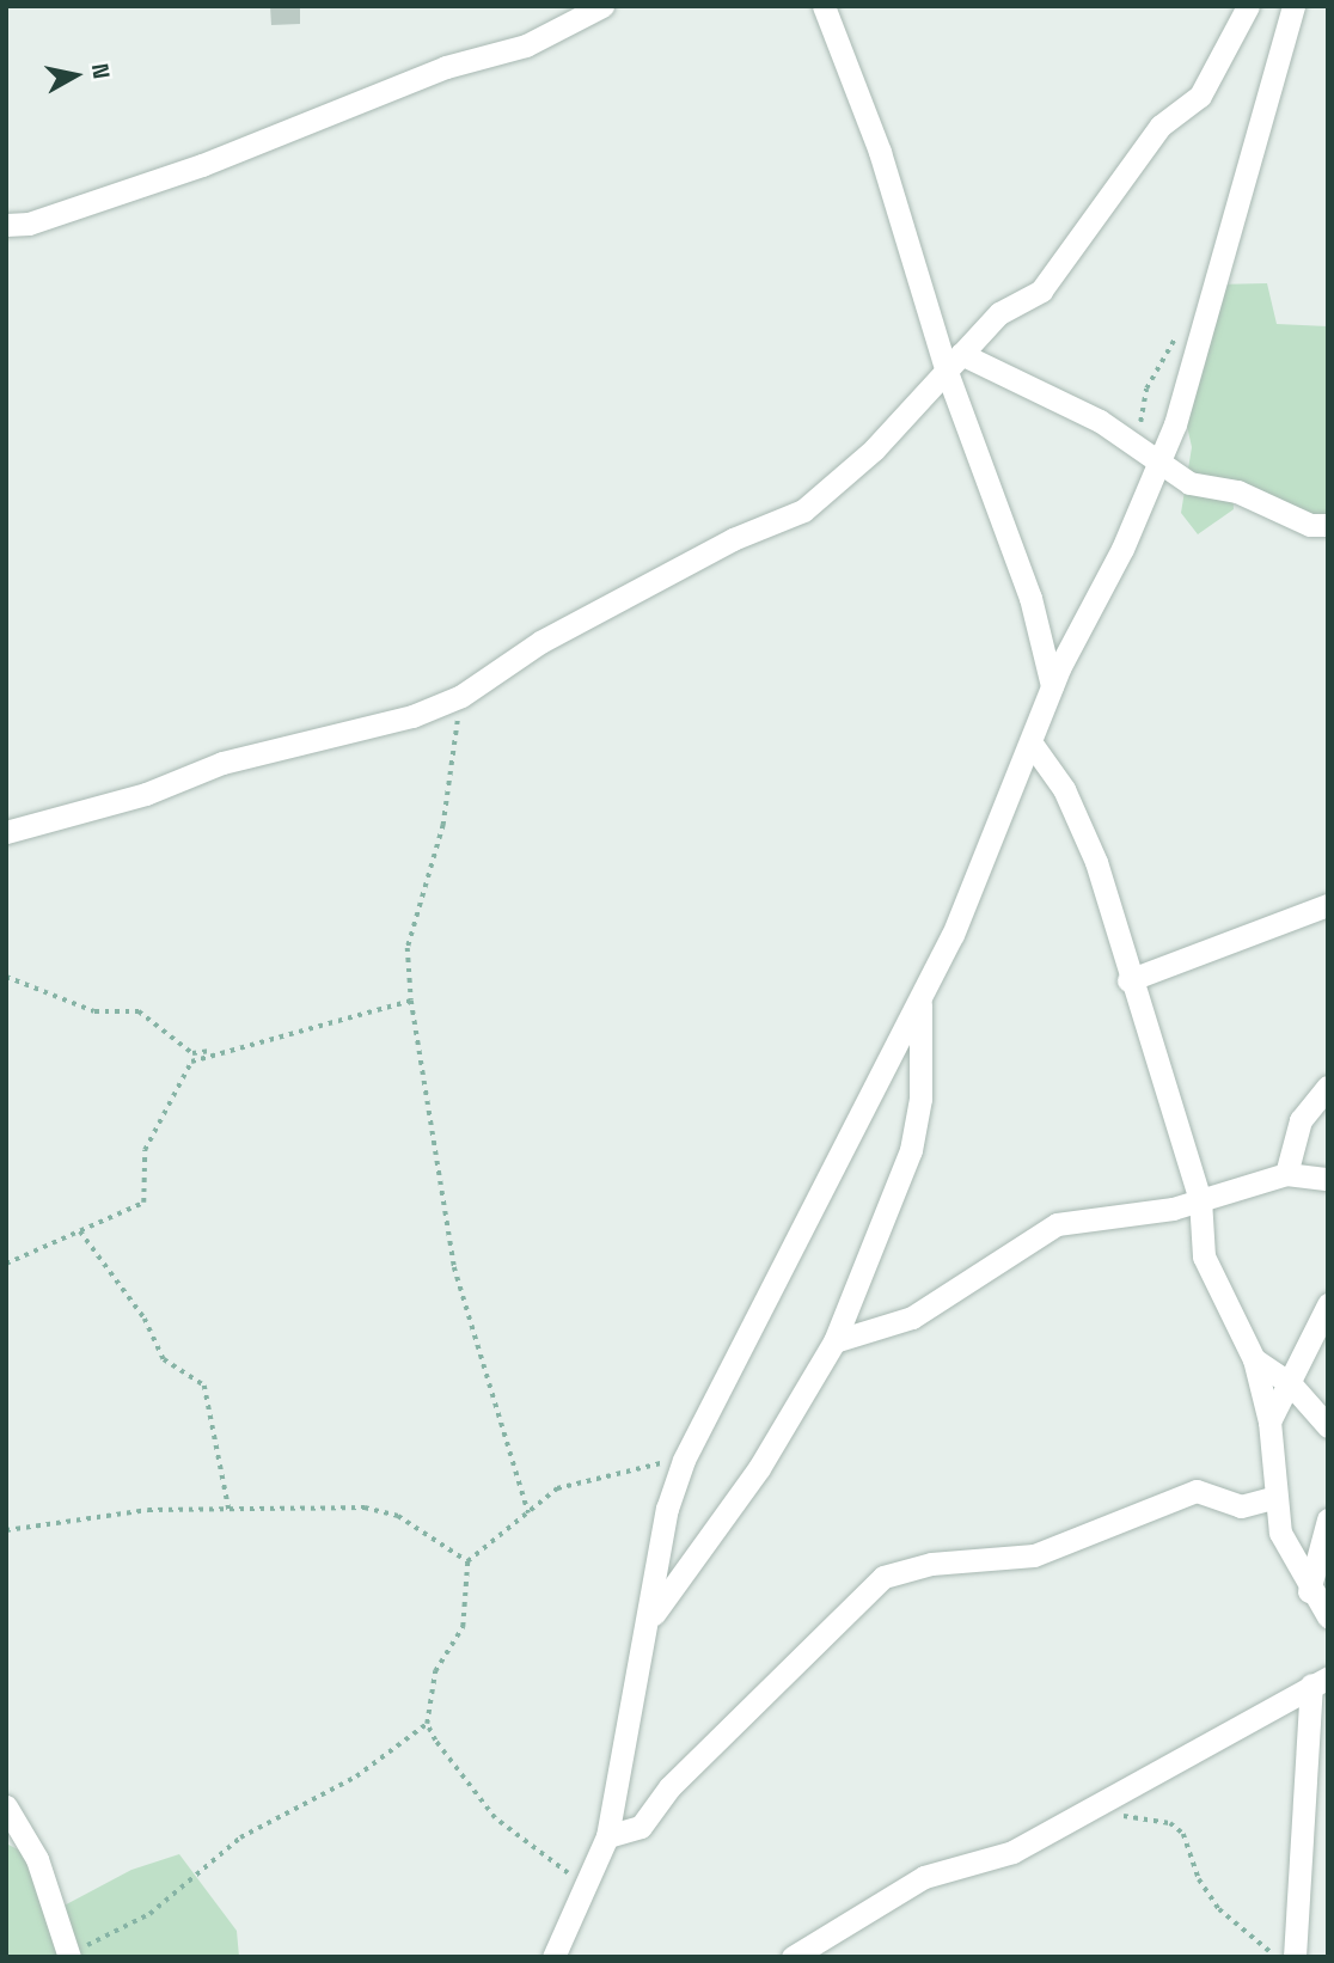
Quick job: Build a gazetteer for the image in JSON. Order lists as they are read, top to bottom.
{
  "north": "right"
}
